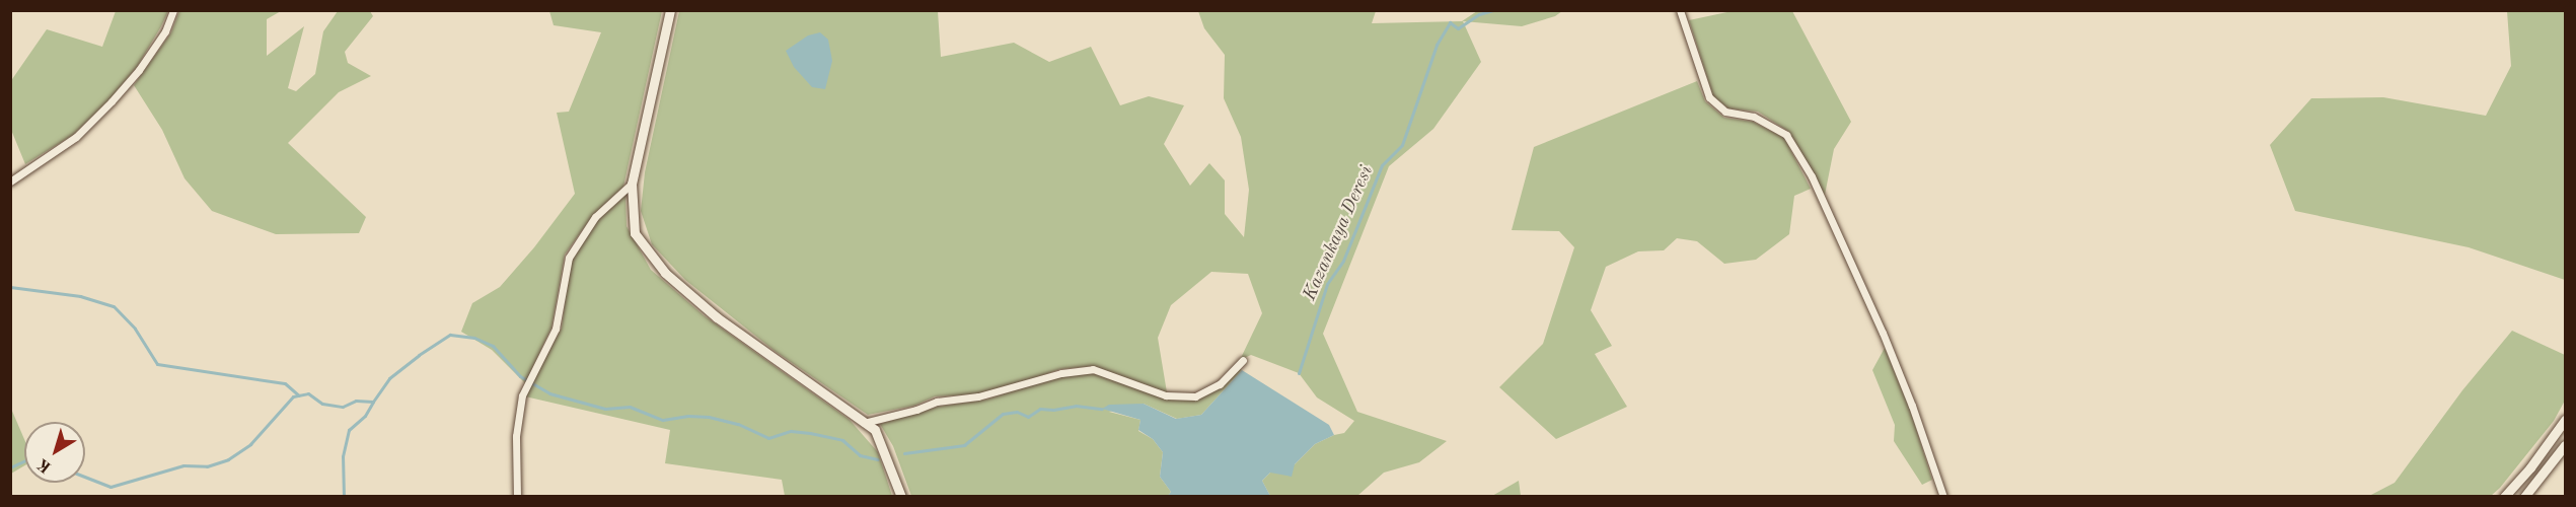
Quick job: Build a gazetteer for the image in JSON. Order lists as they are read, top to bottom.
{
  "water": ["Kazankaya Deresi"],
  "north": "bottom left"
}
